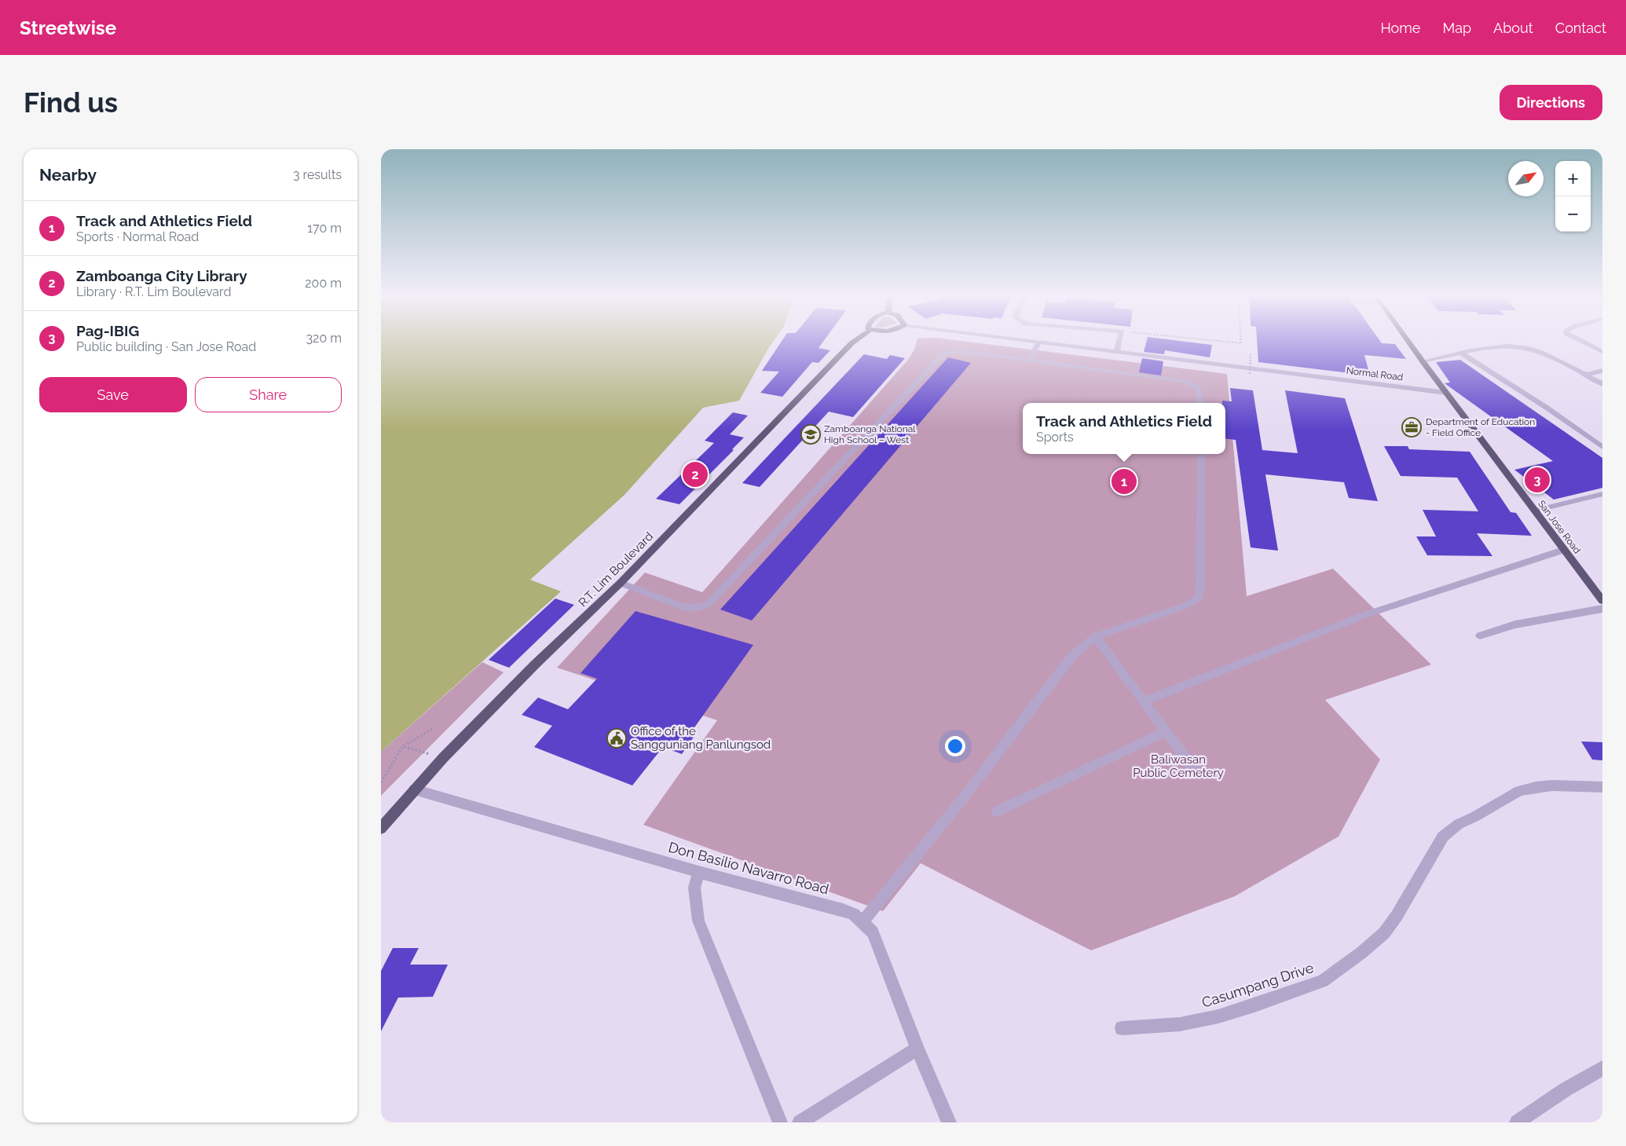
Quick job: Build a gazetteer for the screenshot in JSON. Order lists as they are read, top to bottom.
{
  "streets": {
    "main road": ["San Jose Road", "R.T. Lim Boulevard"],
    "street": ["Normal Road", "Don Basilio Navarro Road", "Casumpang Drive"]
  },
  "crossings": [
    ["Normal Road", "San Jose Road"],
    ["R.T. Lim Boulevard", "Don Basilio Navarro Road"]
  ],
  "parks": ["Baliwasan Public Cemetery"],
  "places": {
    "office": ["Department of Education - Field Office"],
    "school or university": ["Zamboanga National High School – West"],
    "public building": ["Office of the Sangguniang Panlungsod"]
  },
  "north": "top right",
  "page": {
    "header": "Streetwise",
    "nav": [
      "Home",
      "Map",
      "About",
      "Contact"
    ],
    "buttons": [
      "Directions",
      ["Save", "Share"]
    ],
    "title": "Find us",
    "heading": ["Nearby", "3 results"],
    "map_buttons": ["+", "−"],
    "list": [
      {
        "mark": "1",
        "name": "Track and Athletics Field",
        "note": "Sports · Normal Road",
        "value": "170 m"
      },
      {
        "mark": "2",
        "name": "Zamboanga City Library",
        "note": "Library · R.T. Lim Boulevard",
        "value": "200 m"
      },
      {
        "mark": "3",
        "name": "Pag-IBIG",
        "note": "Public building · San Jose Road",
        "value": "320 m"
      }
    ],
    "popup": ["Track and Athletics Field", "Sports"],
    "pins": ["2", "3", "1"]
  }
}
